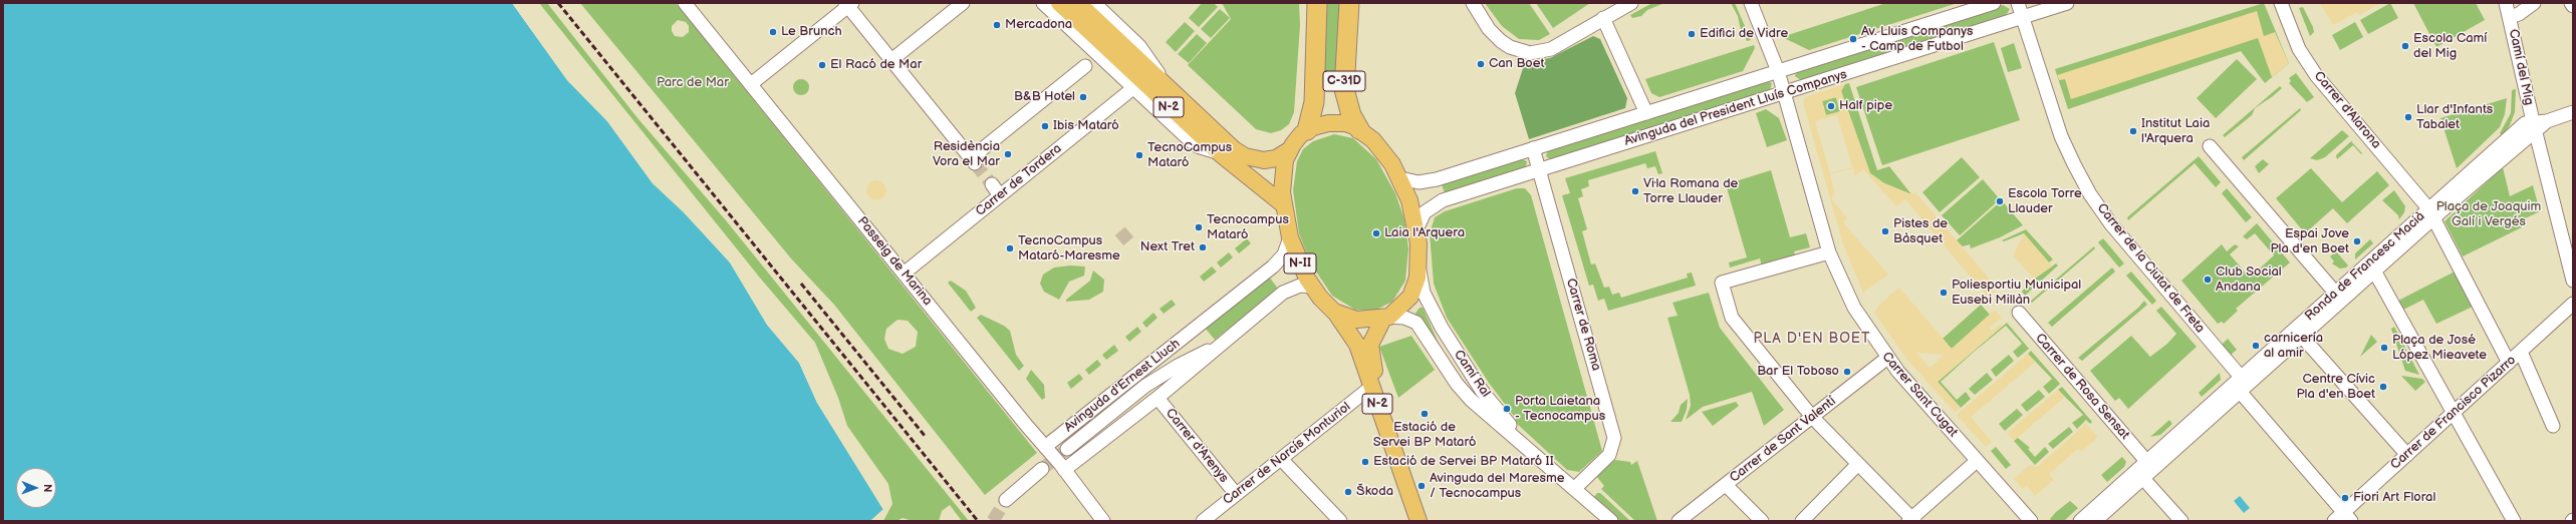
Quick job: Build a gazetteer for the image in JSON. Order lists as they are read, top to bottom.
{
  "streets": {
    "highway": ["C-31D"],
    "main road": ["N-2", "N-II"],
    "street": [
      "Camí del Mig",
      "Avinguda del President Lluís Companys",
      "Carrer d'Alarona",
      "Carrer de Tordera",
      "Passeig de Marina",
      "Ronda de Francesc Macià",
      "Carrer de la Ciutat de Freta",
      "Carrer de Roma",
      "Camí Ral",
      "Avinguda d'Ernest Lluch",
      "Carrer de Rosa Sensat",
      "Carrer Sant Cugat",
      "Carrer de Francisco Pizarro",
      "Carrer de Sant Valentí",
      "Carrer d'Arenys",
      "Carrer de Narcís Monturiol"
    ]
  },
  "crossings": [
    ["Camí del Mig", "Ronda de Francesc Macià"],
    ["N-2", "N-II"],
    ["N-2", "Camí Ral"],
    ["N-2", "Carrer de Narcís Monturiol"],
    ["Avinguda del President Lluís Companys", "Carrer de la Ciutat de Freta"],
    ["Avinguda del President Lluís Companys", "Carrer de Roma"],
    ["Avinguda del President Lluís Companys", "Carrer Sant Cugat"],
    ["Carrer d'Alarona", "Ronda de Francesc Macià"],
    ["Carrer d'Alarona", "Carrer de Francisco Pizarro"],
    ["Carrer de Tordera", "Passeig de Marina"],
    ["Passeig de Marina", "Avinguda d'Ernest Lluch"],
    ["N-II", "Camí Ral"],
    ["N-II", "Avinguda d'Ernest Lluch"],
    ["Ronda de Francesc Macià", "Carrer de la Ciutat de Freta"],
    ["Ronda de Francesc Macià", "Carrer de Rosa Sensat"],
    ["Carrer de la Ciutat de Freta", "Carrer de Francisco Pizarro"],
    ["Carrer de Roma", "Camí Ral"],
    ["Avinguda d'Ernest Lluch", "Carrer d'Arenys"],
    ["Carrer Sant Cugat", "Carrer de Sant Valentí"],
    ["Carrer d'Arenys", "Carrer de Narcís Monturiol"]
  ],
  "districts": ["PLA D'EN BOET"],
  "parks": ["Parc de Mar", "Plaça de Joaquim Galí i Vergés"],
  "places": [
    "Mercadona",
    "Le Brunch",
    "Edifici de Vidre",
    "Av. Lluis Companys - Camp de Futbol",
    "Escola Camí del Mig",
    "Can Boet",
    "El Racó de Mar",
    "B&B Hotel",
    "Half pipe",
    "Llar d'Infants Tabalet",
    "Ibis Mataró",
    "Institut Laia l'Arquera",
    "Residència Vora el Mar",
    "TecnoCampus Mataró",
    "Vi·la Romana de Torre Llauder",
    "Escola Torre Llauder",
    "Tecnocampus Mataró",
    "Pistes de Bàsquet",
    "Laia l'Arquera",
    "Espai Jove Pla d'en Boet",
    "Next Tret",
    "TecnoCampus Mataró-Maresme",
    "Club Social Andana",
    "Poliesportiu Municipal Eusebi Millàn",
    "carnicería al amir",
    "Plaça de José López Mieavete",
    "Bar El Toboso",
    "Centre Cívic Pla d'en Boet",
    "Porta Laietana - Tecnocampus",
    "Estació de Servei BP Mataró",
    "Estació de Servei BP Mataró II",
    "Avinguda del Maresme / Tecnocampus",
    "Škoda",
    "Fiori Art Floral"
  ],
  "north": "right"
}
